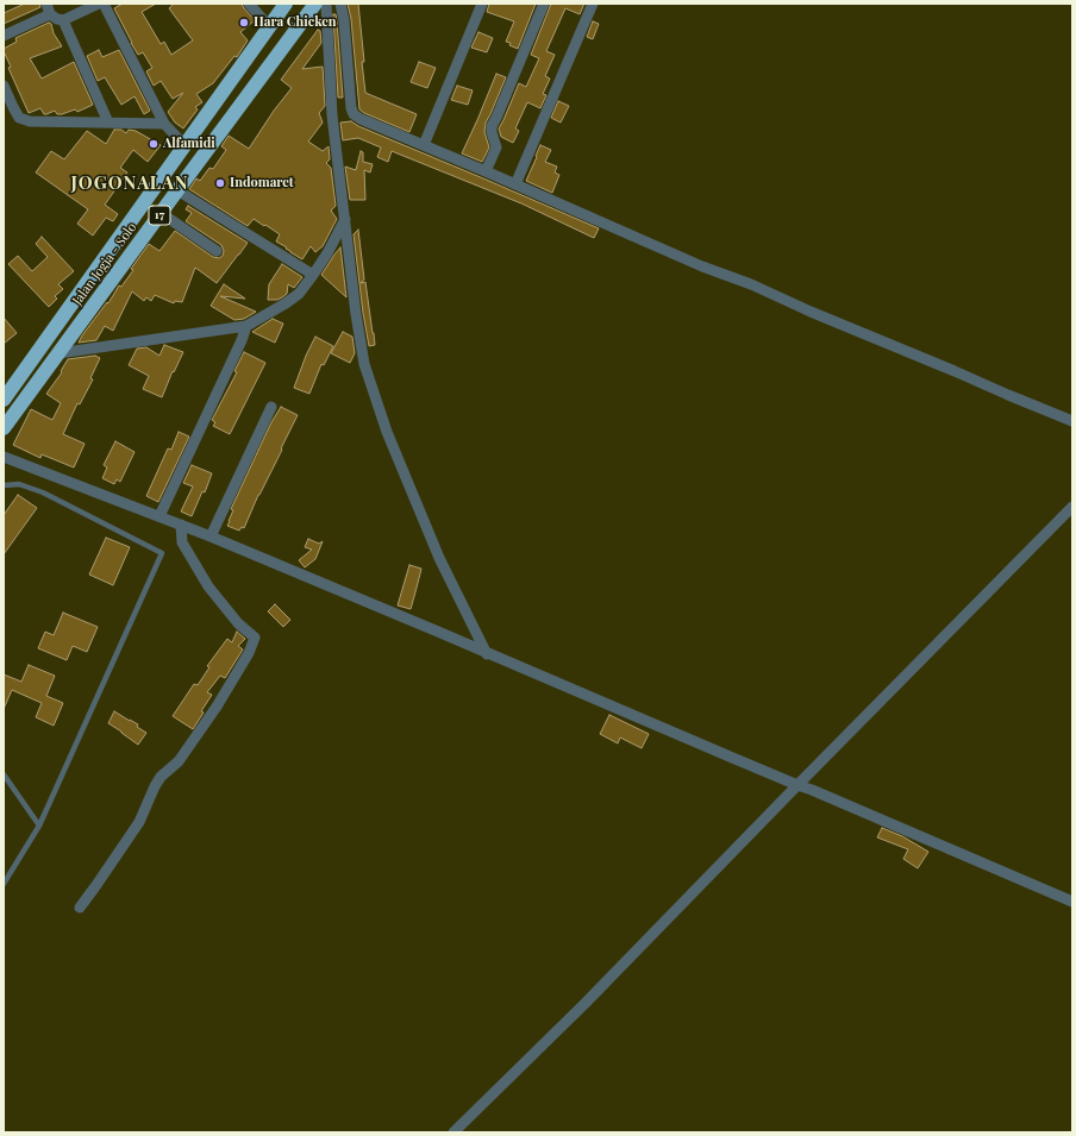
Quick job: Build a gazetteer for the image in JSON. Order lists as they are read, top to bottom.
{
  "streets": {
    "highway": ["17", "Jalan Jogja - Solo"]
  },
  "districts": ["JOGONALAN"],
  "places": ["Hara Chicken", "Alfamidi", "Indomaret"]
}
